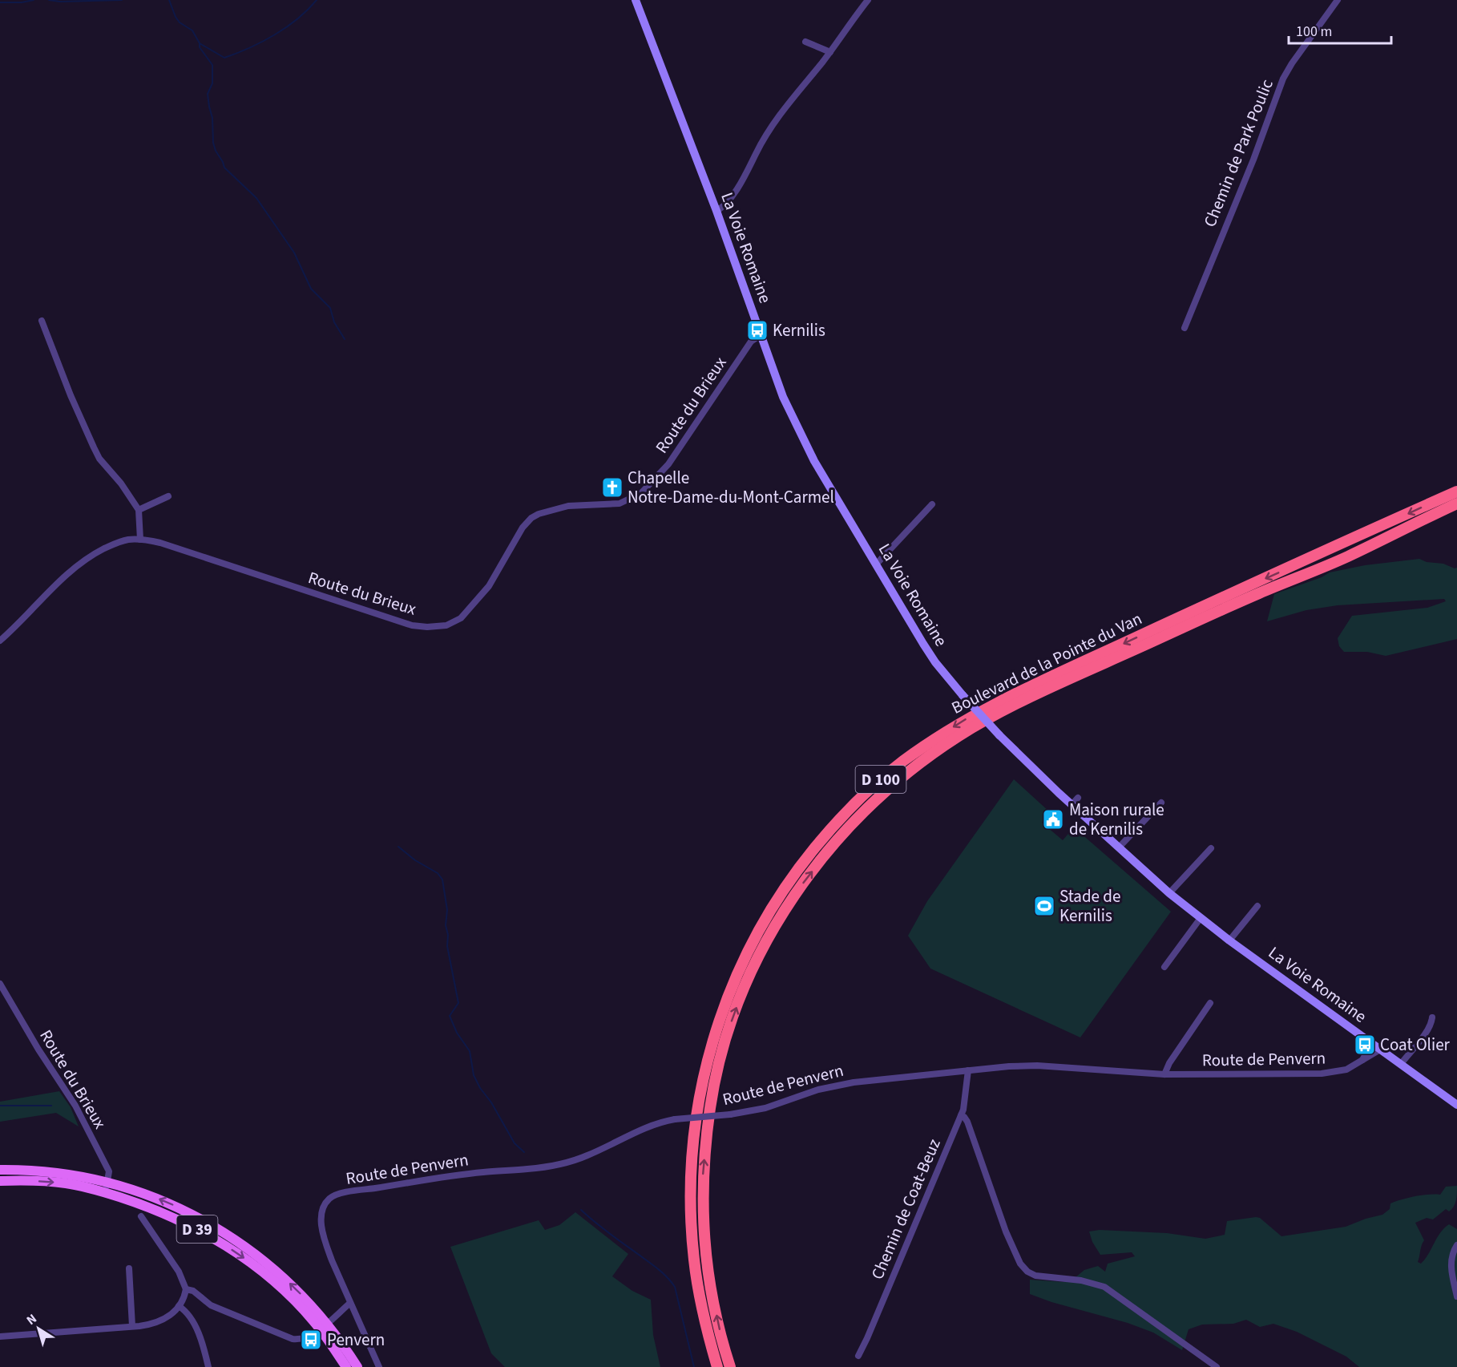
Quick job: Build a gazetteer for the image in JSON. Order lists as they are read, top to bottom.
{
  "streets": {
    "highway": ["Boulevard de la Pointe du Van", "D 100"],
    "main road": ["D 39"],
    "street": [
      "Chemin de Park Poulic",
      "La Voie Romaine",
      "Route du Brieux",
      "Route de Penvern",
      "Chemin de Coat-Beuz"
    ]
  },
  "crossings": [
    ["La Voie Romaine", "Route du Brieux"],
    ["La Voie Romaine", "Route de Penvern"],
    ["Route du Brieux", "D 39"],
    ["Route de Penvern", "Chemin de Coat-Beuz"]
  ],
  "places": {
    "bus stop": ["Kernilis", "Coat Olier", "Penvern"],
    "church": ["Chapelle Notre-Dame-du-Mont-Carmel"],
    "public building": ["Maison rurale de Kernilis"],
    "sports": ["Stade de Kernilis"]
  },
  "scale_bar": "100 m",
  "north": "top left"
}
